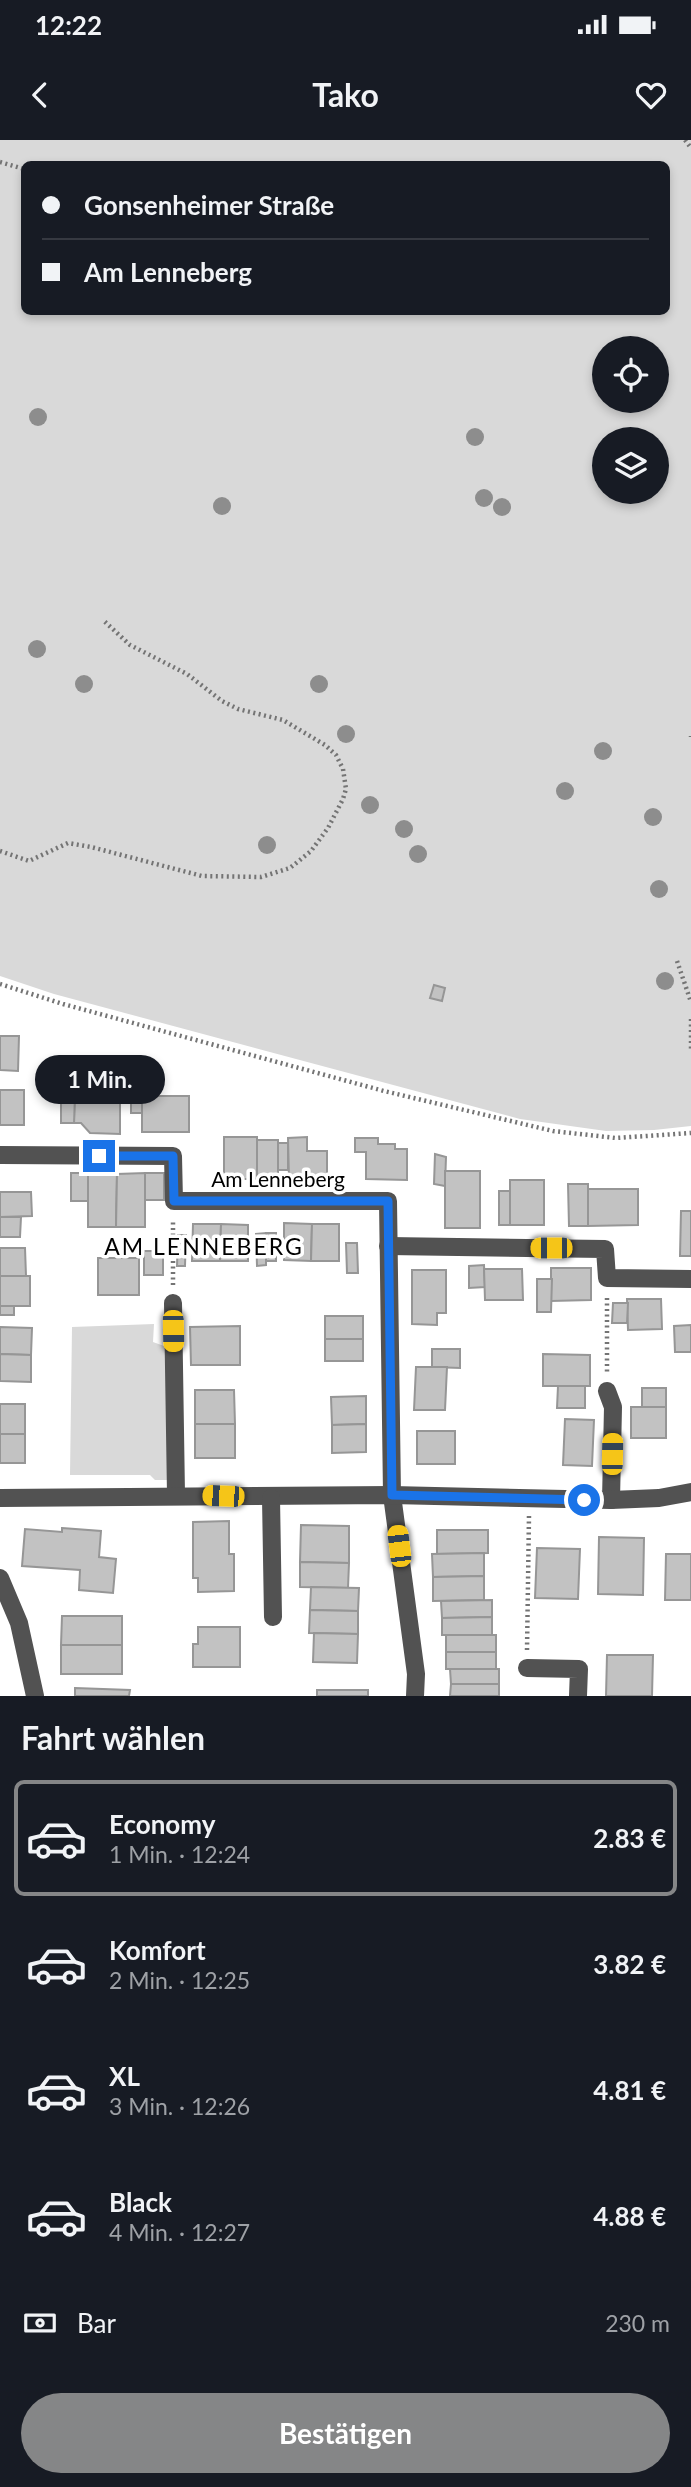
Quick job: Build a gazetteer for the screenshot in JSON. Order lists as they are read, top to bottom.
{
  "streets": {
    "street": ["Am Lenneberg"]
  },
  "districts": ["AM LENNEBERG"],
  "page": {
    "status": "12:22",
    "header": "Tako",
    "banner": ["Gonsenheimer Straße", "Am Lenneberg"],
    "bubble": "1 Min.",
    "heading": "Fahrt wählen",
    "list": [
      {
        "name": "Economy",
        "note": "1 Min. · 12:24",
        "value": "2.83 €"
      },
      {
        "name": "Komfort",
        "note": "2 Min. · 12:25",
        "value": "3.82 €"
      },
      {
        "name": "XL",
        "note": "3 Min. · 12:26",
        "value": "4.81 €"
      },
      {
        "name": "Black",
        "note": "4 Min. · 12:27",
        "value": "4.88 €"
      }
    ],
    "pay": ["Bar", "230 m"],
    "buttons": "Bestätigen"
  }
}
